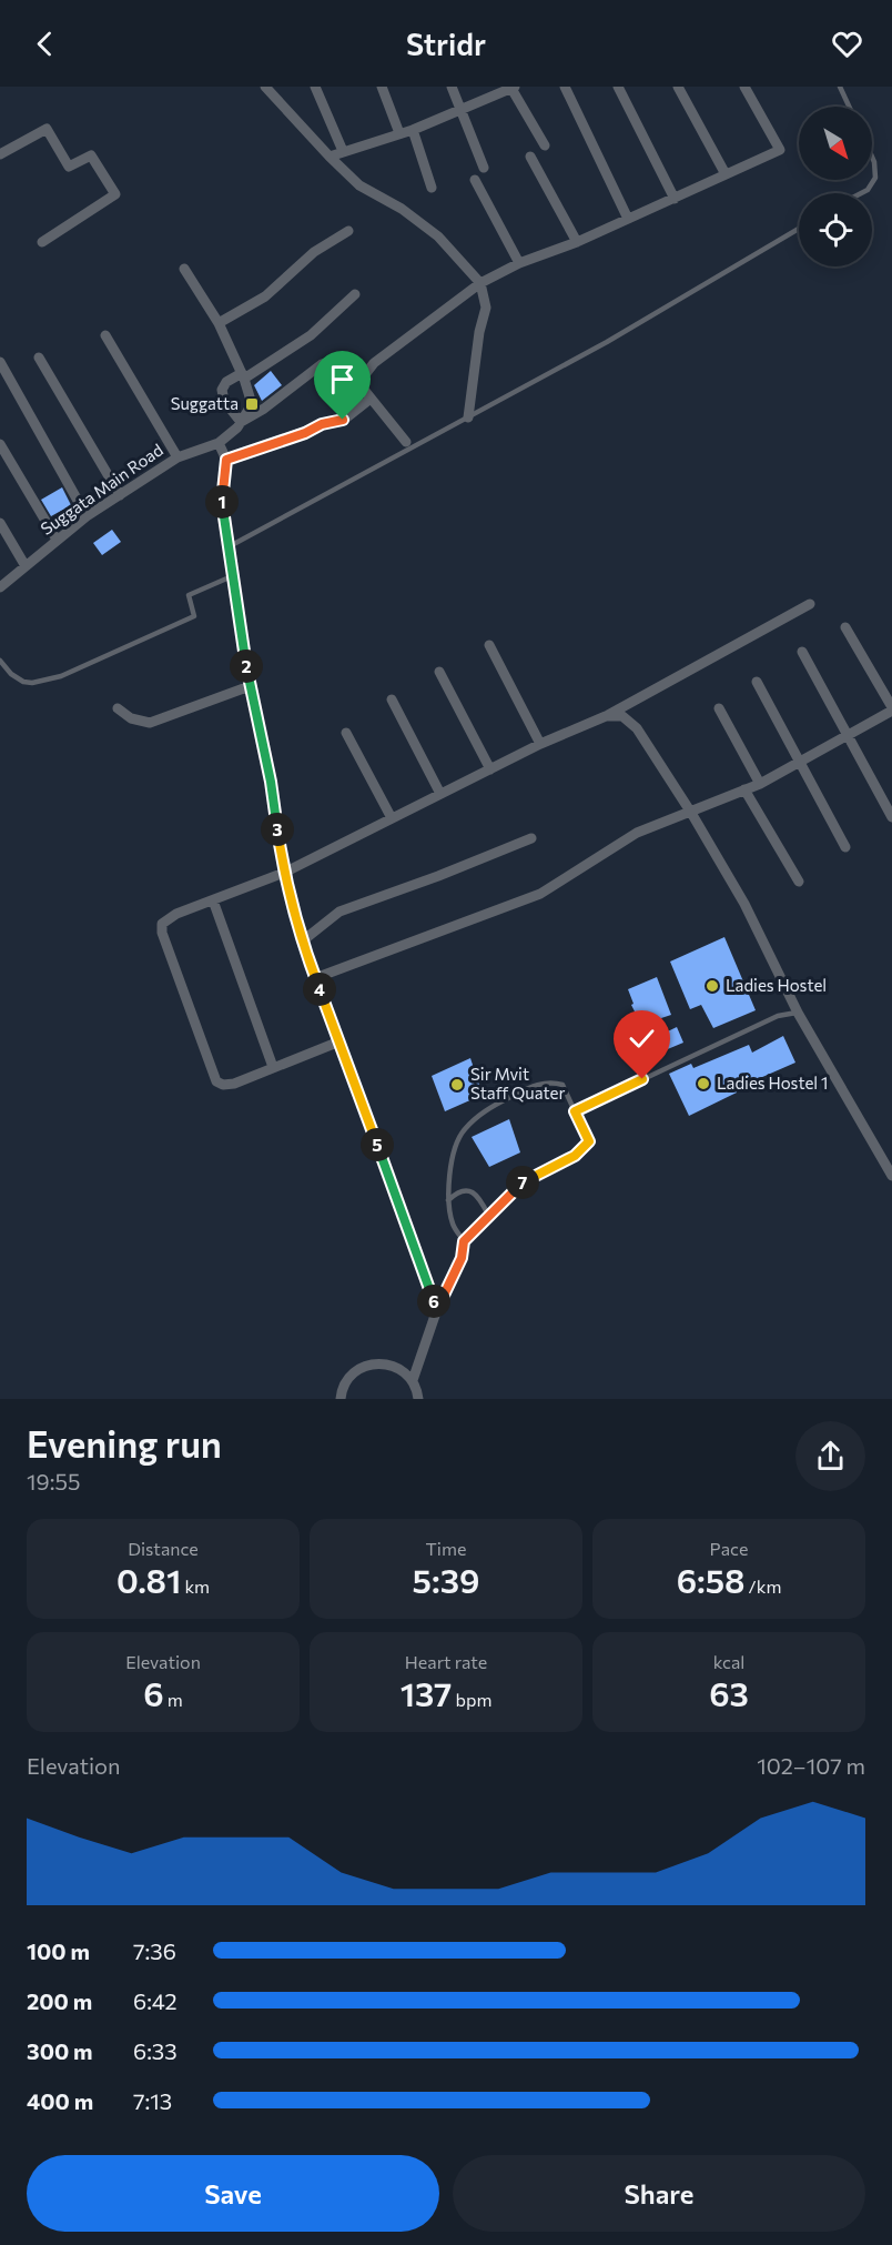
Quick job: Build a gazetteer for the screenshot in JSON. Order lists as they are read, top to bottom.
{
  "streets": {
    "street": ["Suggata Main Road"]
  },
  "places": {
    "transit": ["Suggatta"],
    "other": ["Ladies Hostel", "Ladies Hostel 1", "Sir Mvit Staff Quater"]
  },
  "north": "bottom right",
  "page": {
    "header": "Stridr",
    "pins": [
      "1",
      "2",
      "3",
      "4",
      "5",
      "7",
      "6"
    ],
    "heading": ["Evening run", "19:55"],
    "stats": [
      ["Distance", "0.81 km"],
      ["Time", "5:39"],
      ["Pace", "6:58 /km"],
      ["Elevation", "6 m"],
      ["Heart rate", "137 bpm"],
      ["kcal", "63"]
    ],
    "chart": ["Elevation", "102–107 m"],
    "list": [
      {
        "name": "100 m",
        "note": "7:36"
      },
      {
        "name": "200 m",
        "note": "6:42"
      },
      {
        "name": "300 m",
        "note": "6:33"
      },
      {
        "name": "400 m",
        "note": "7:13"
      }
    ],
    "buttons": ["Save", "Share"]
  }
}
